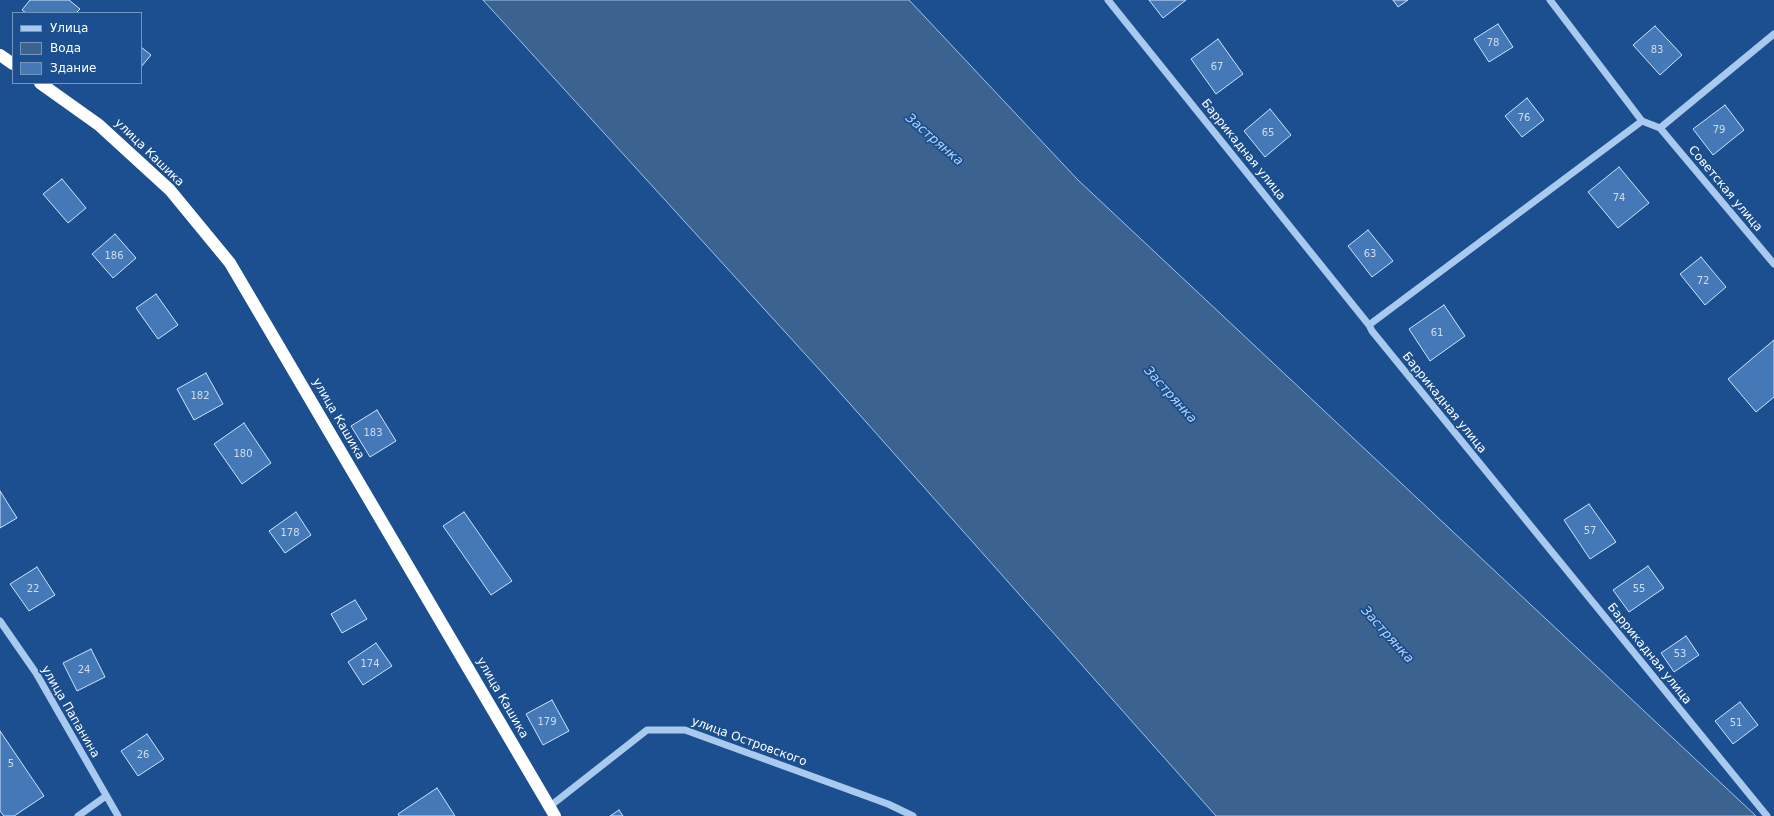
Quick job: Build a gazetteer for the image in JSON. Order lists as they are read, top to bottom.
{
  "streets": {
    "highway": ["улица Кашика"],
    "street": [
      "Баррикадная улица",
      "Советская улица",
      "улица Папанина",
      "улица Островского"
    ]
  },
  "crossings": [
    ["улица Кашика", "улица Островского"]
  ],
  "water": ["Застрянка"],
  "house_numbers": [
    "78",
    "83",
    "67",
    "76",
    "79",
    "65",
    "74",
    "63",
    "186",
    "72",
    "61",
    "182",
    "183",
    "180",
    "57",
    "178",
    "22",
    "55",
    "53",
    "174",
    "24",
    "179",
    "51",
    "26",
    "5"
  ],
  "legend": ["Улица", "Вода", "Здание"]
}
